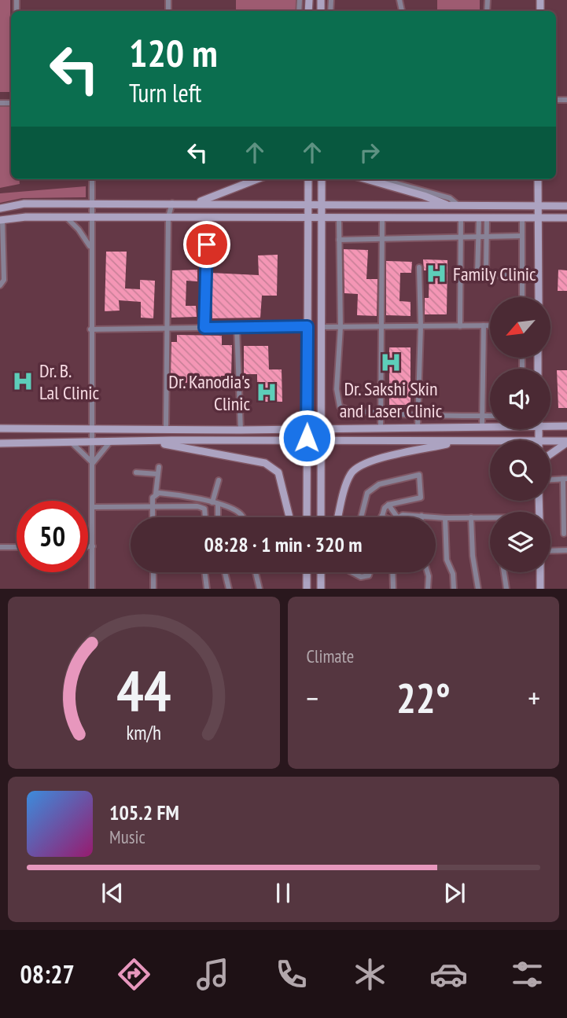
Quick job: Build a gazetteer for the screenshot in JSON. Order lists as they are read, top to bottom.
{
  "places": {
    "hospital": [
      "Family Clinic",
      "Dr. Sakshi Skin and Laser Clinic",
      "Dr. B. Lal Clinic",
      "Dr. Kanodia's Clinic"
    ]
  },
  "north": "bottom left",
  "page": {
    "turn": ["120 m", "Turn left"],
    "limit": "50",
    "trip": "08:28 · 1 min · 320 m",
    "tile": "Climate",
    "heat": ["−", "22°", "+"],
    "song": ["105.2 FM", "Music"],
    "tabs": "08:27",
    "gauge": ["44", "km/h"]
  }
}
